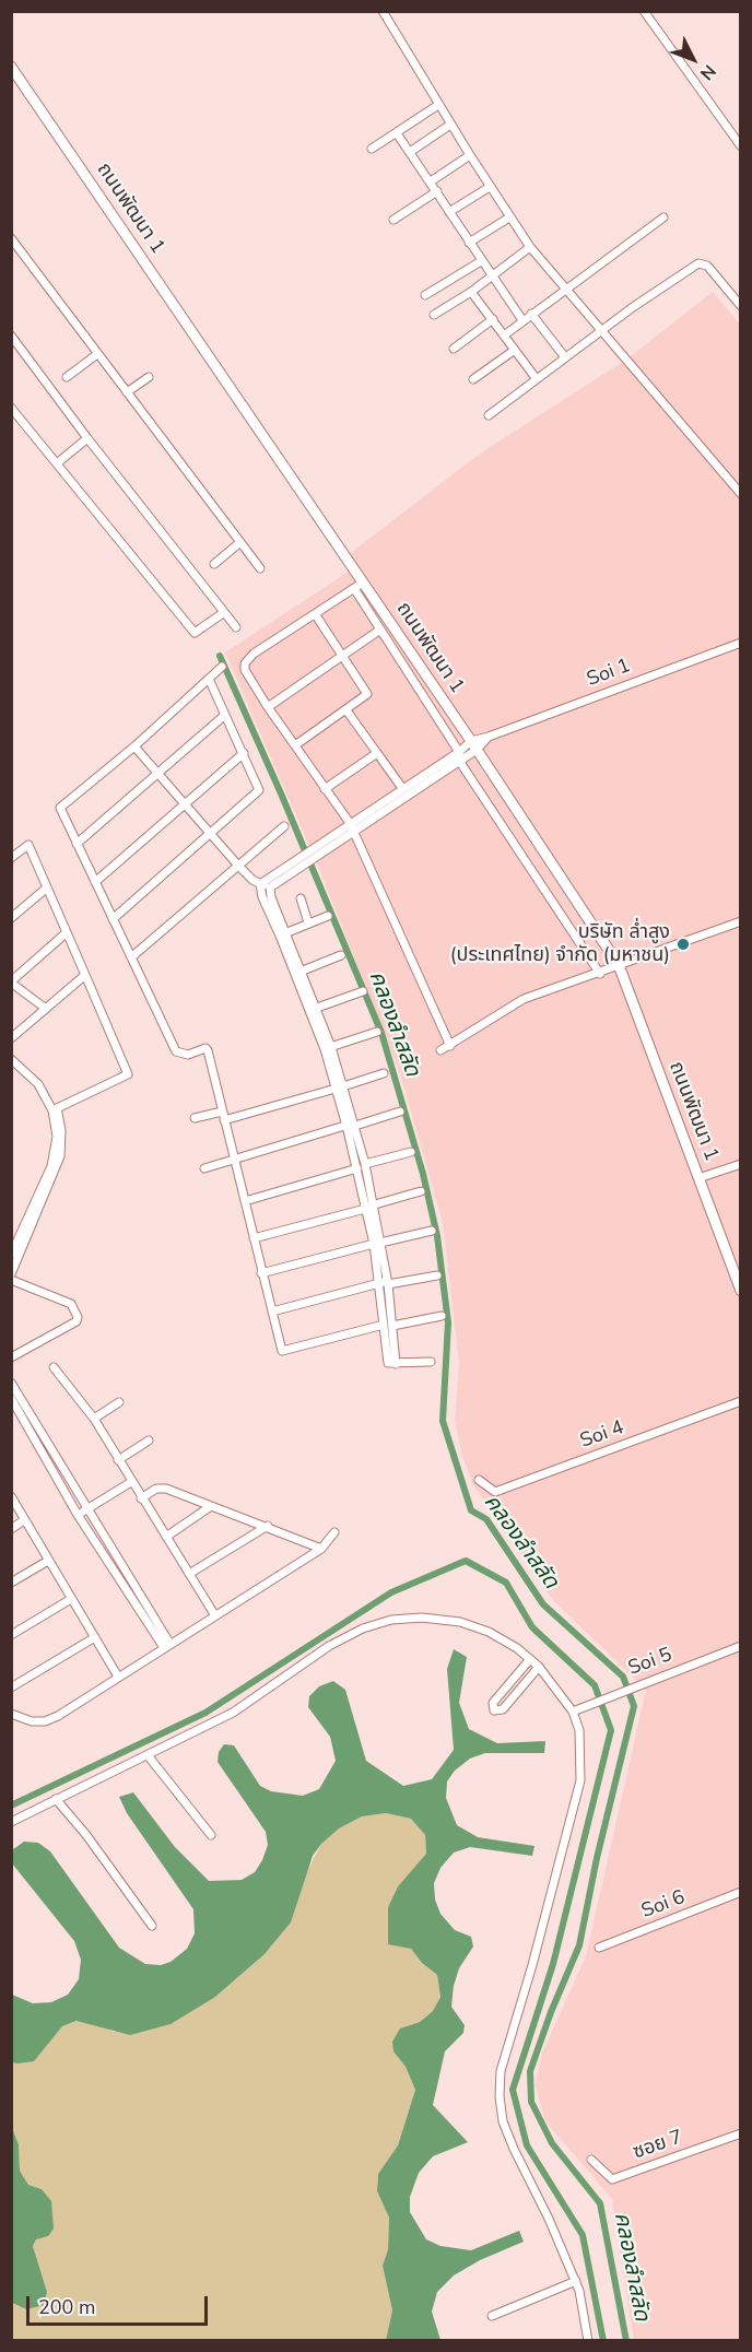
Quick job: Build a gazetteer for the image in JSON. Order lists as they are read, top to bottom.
{
  "streets": {
    "main road": ["ถนนพัฒนา 1"],
    "street": [
      "Soi 1",
      "Soi 4",
      "Soi 5",
      "Soi 6",
      "ซอย 7"
    ]
  },
  "crossings": [
    ["ถนนพัฒนา 1", "Soi 1"]
  ],
  "water": ["คลองลำสลัด"],
  "places": ["บริษัท ล่ำสูง (ประเทศไทย) จำกัด (มหาชน)"],
  "scale_bar": "200 m",
  "north": "bottom right"
}
